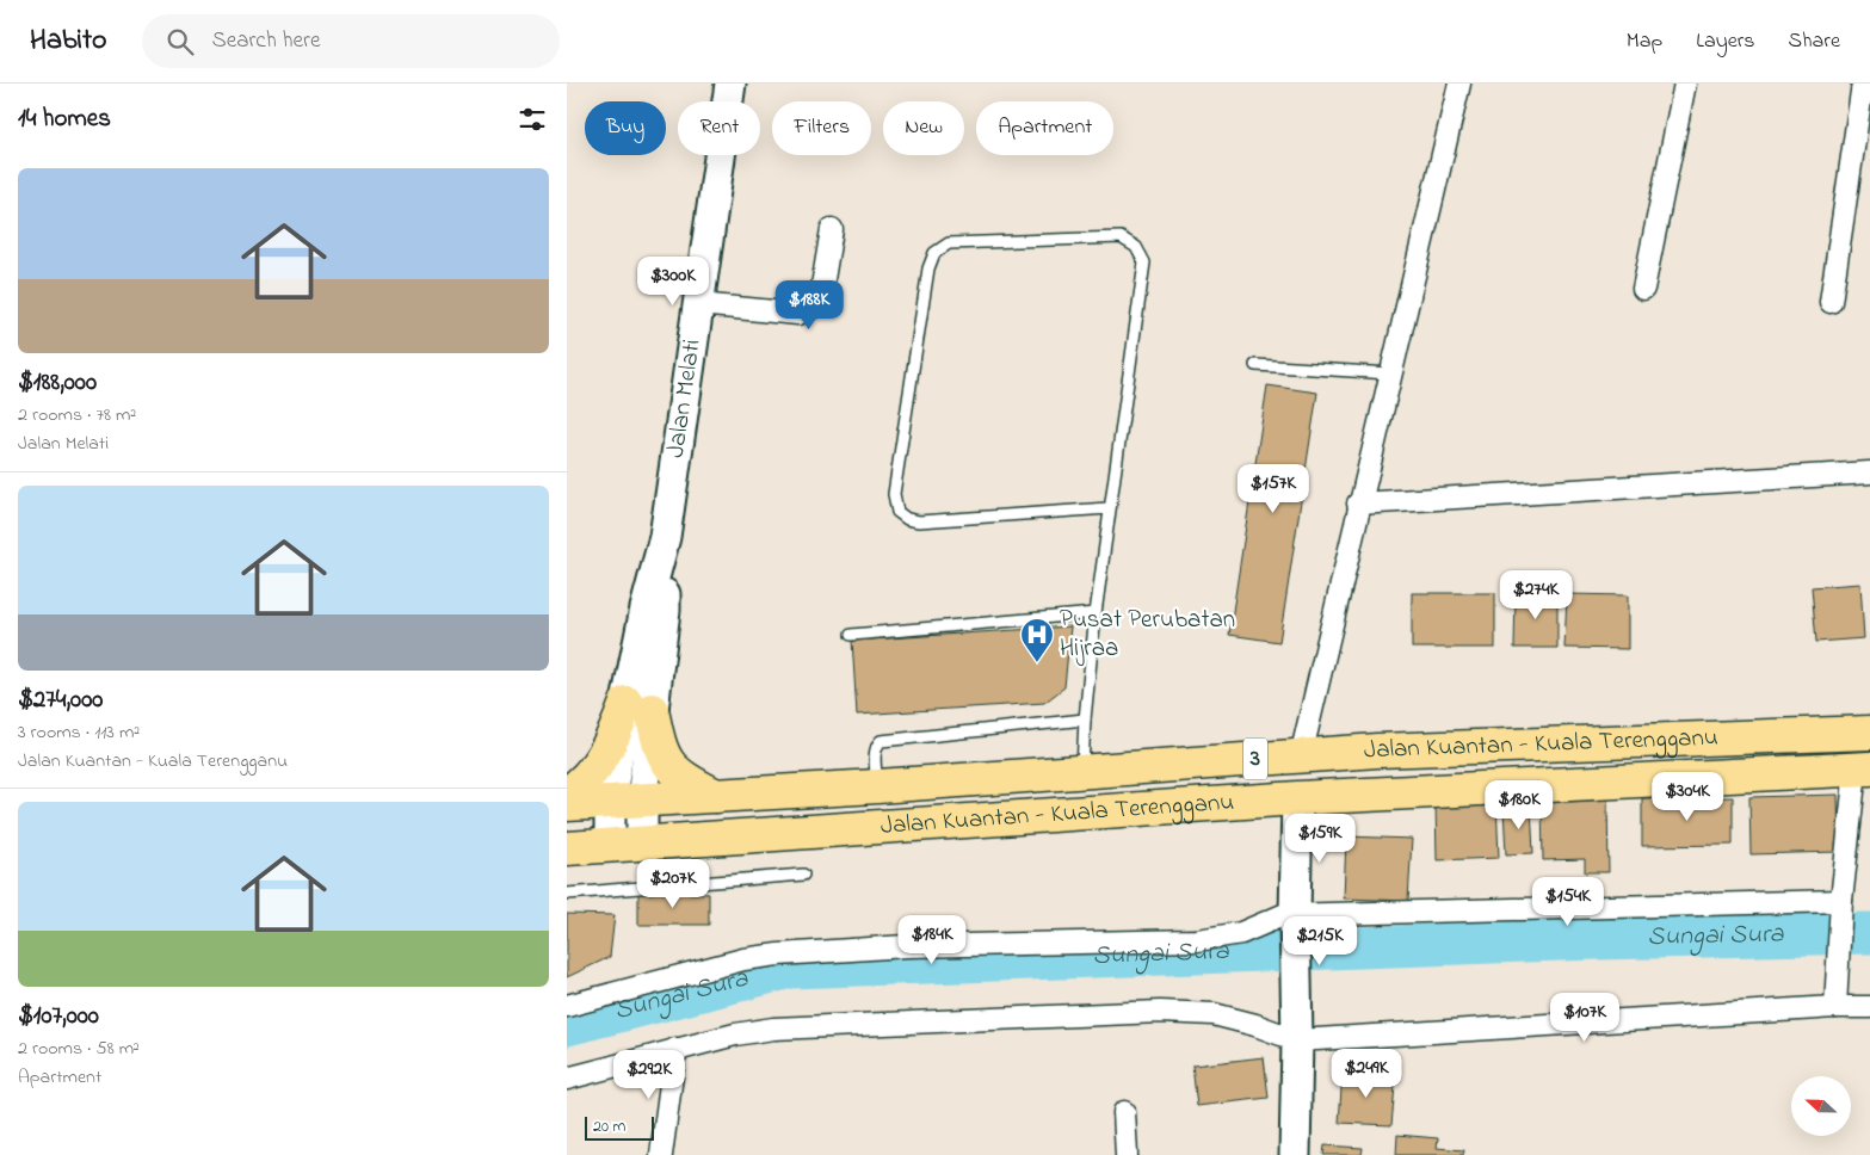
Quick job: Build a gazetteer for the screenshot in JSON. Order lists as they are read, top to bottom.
{
  "streets": {
    "highway": ["Jalan Kuantan - Kuala Terengganu", "3"],
    "street": ["Jalan Melati"]
  },
  "crossings": [
    ["Jalan Melati", "Jalan Kuantan - Kuala Terengganu"]
  ],
  "water": ["Sungai Sura"],
  "places": {
    "hospital": ["Pusat Perubatan Hijraa"]
  },
  "scale_bar": "20 m",
  "north": "left",
  "page": {
    "header": "Habito",
    "search": "Search here",
    "nav": ["Map", "Layers", "Share"],
    "heading": "14 homes",
    "chip": [
      "Buy",
      "Rent",
      "Filters",
      "New",
      "Apartment"
    ],
    "list": [
      {
        "name": "$188,000",
        "note": "2 rooms · 78 m² · Jalan Melati"
      },
      {
        "name": "$274,000",
        "note": "3 rooms · 113 m² · Jalan Kuantan - Kuala Terengganu"
      },
      {
        "name": "$107,000",
        "note": "2 rooms · 58 m² · Apartment"
      }
    ],
    "price": [
      "$300K",
      "$188K",
      "$157K",
      "$274K",
      "$304K",
      "$180K",
      "$159K",
      "$207K",
      "$154K",
      "$184K",
      "$215K",
      "$107K",
      "$249K",
      "$292K"
    ],
    "scale": "20 m"
  }
}
